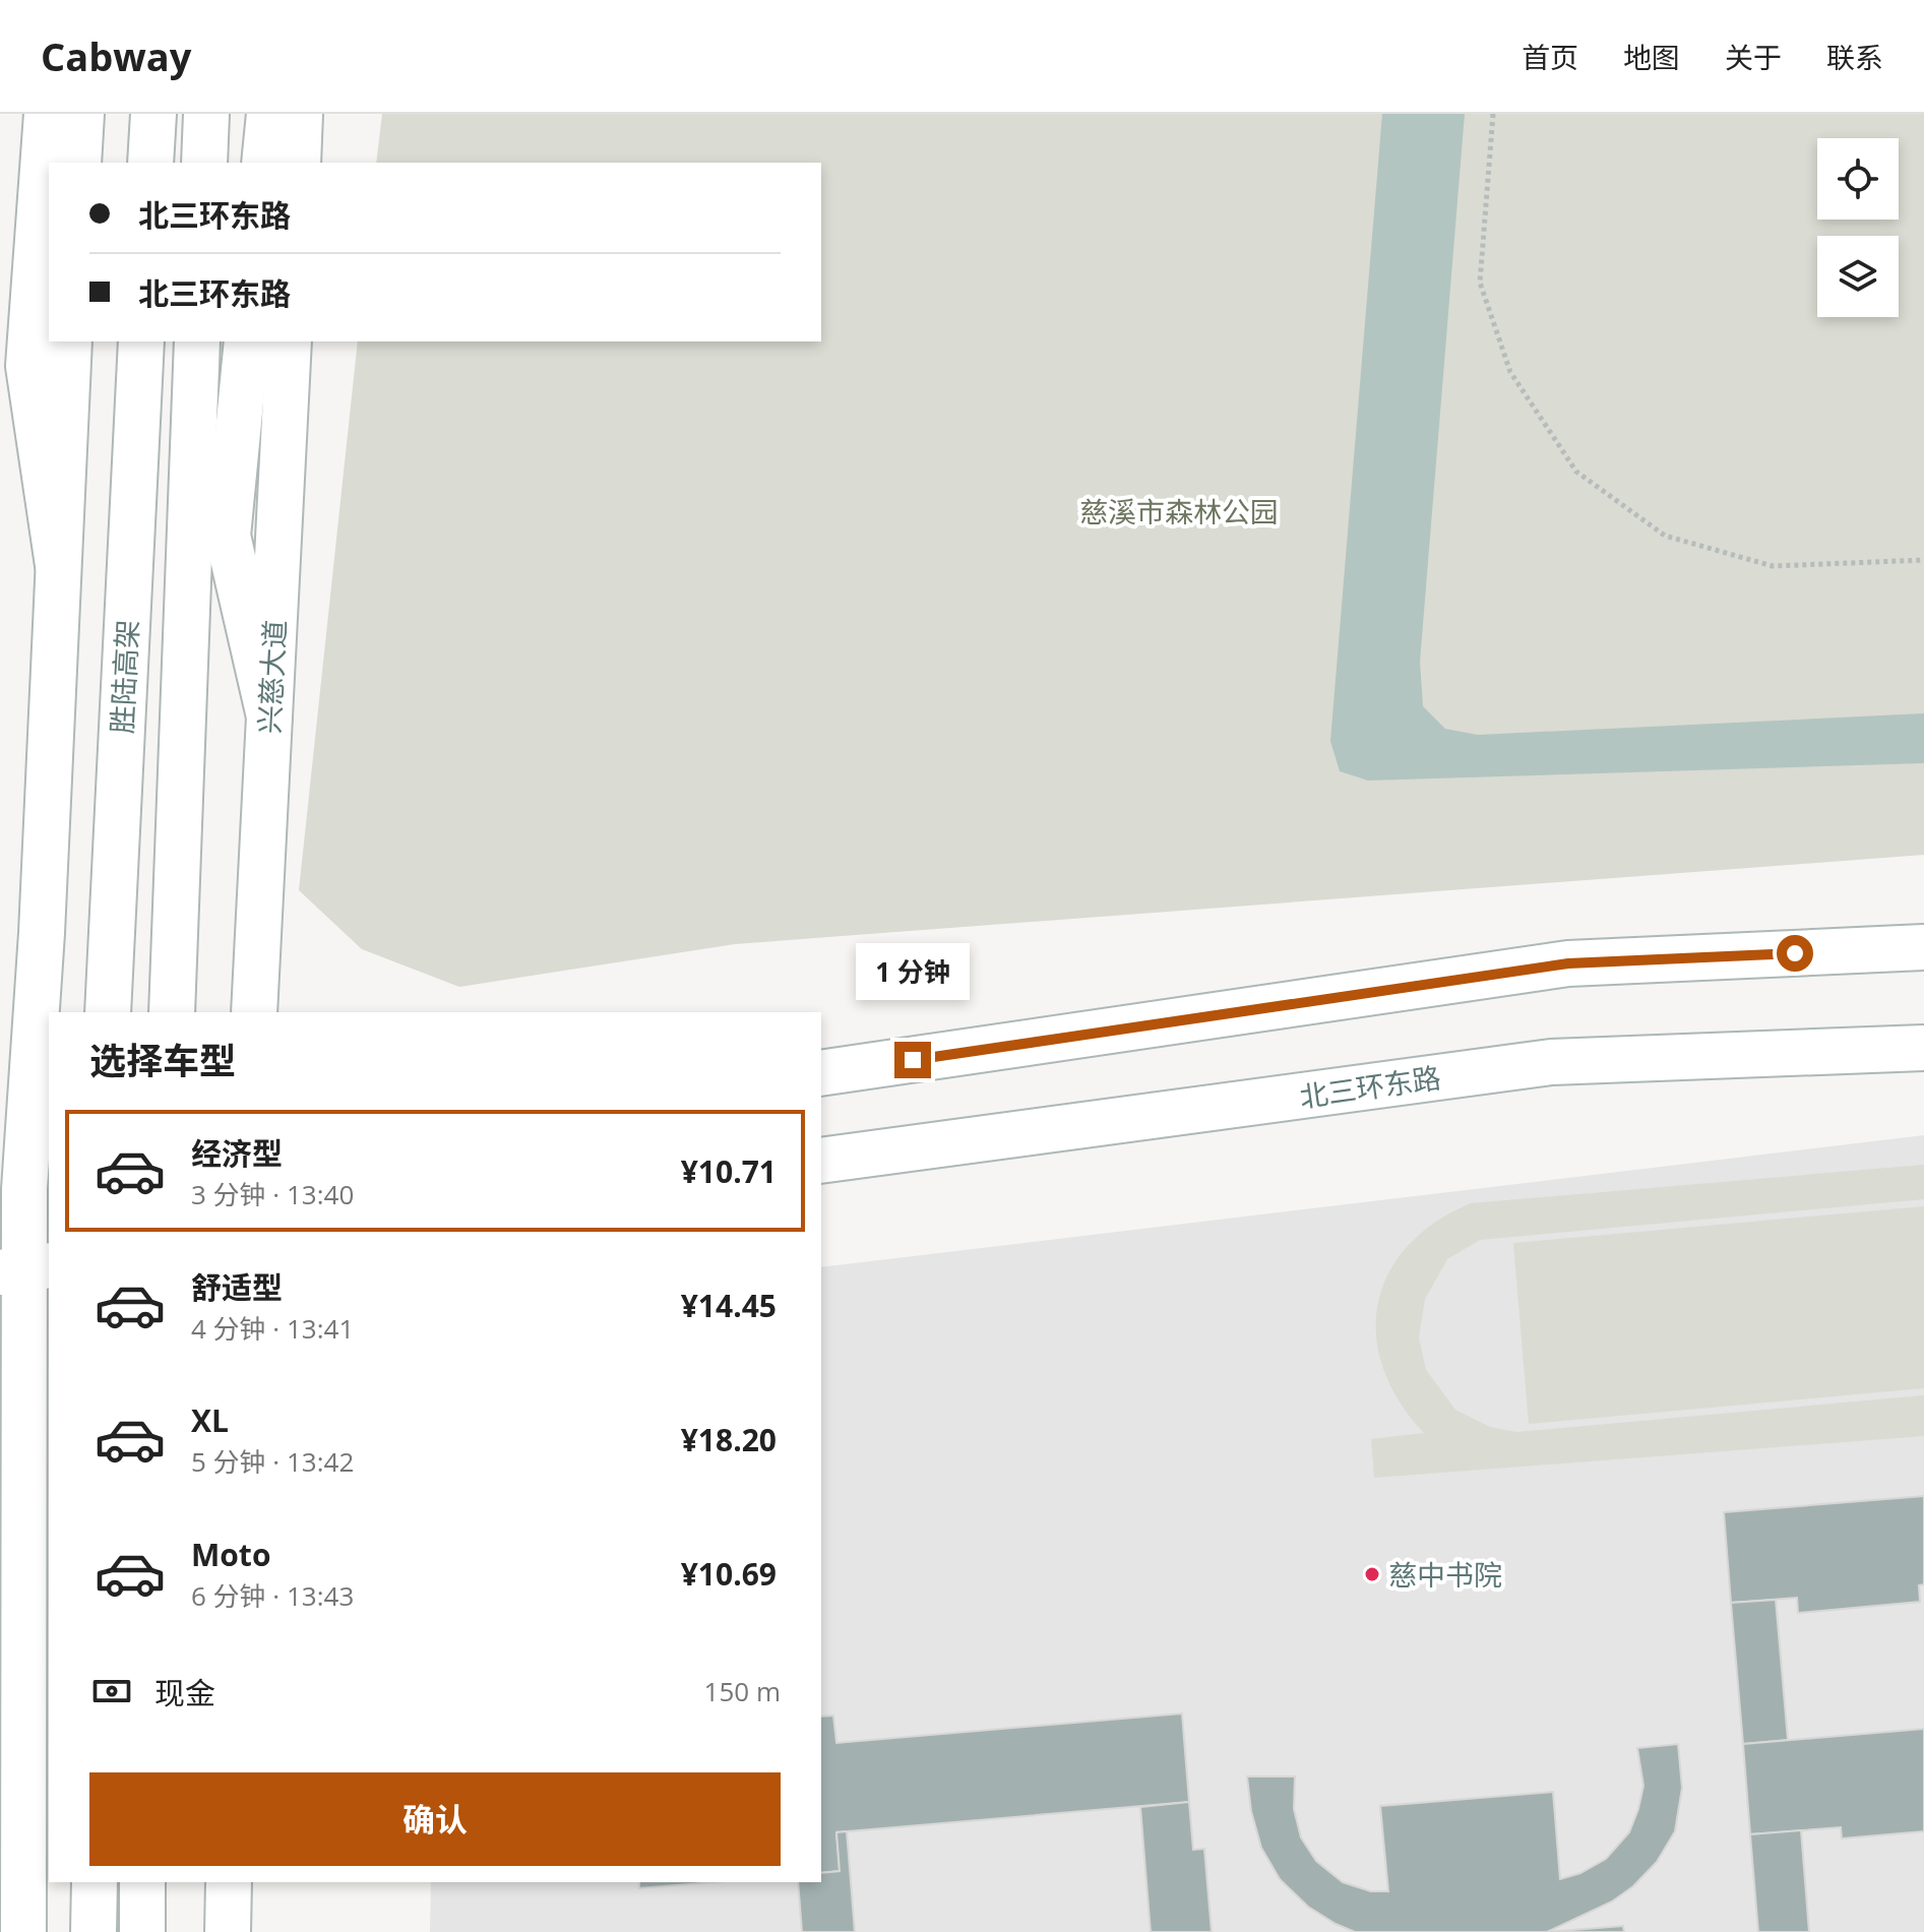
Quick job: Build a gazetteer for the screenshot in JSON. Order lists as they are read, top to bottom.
{
  "streets": {
    "main road": ["胜陆高架", "兴慈大道", "北三环东路"]
  },
  "parks": ["慈溪市森林公园"],
  "places": ["慈中书院"],
  "page": {
    "header": "Cabway",
    "nav": [
      "首页",
      "地图",
      "关于",
      "联系"
    ],
    "banner": ["北三环东路", "北三环东路"],
    "bubble": "1 分钟",
    "heading": "选择车型",
    "list": [
      {
        "name": "经济型",
        "note": "3 分钟 · 13:40",
        "value": "¥10.71"
      },
      {
        "name": "舒适型",
        "note": "4 分钟 · 13:41",
        "value": "¥14.45"
      },
      {
        "name": "XL",
        "note": "5 分钟 · 13:42",
        "value": "¥18.20"
      },
      {
        "name": "Moto",
        "note": "6 分钟 · 13:43",
        "value": "¥10.69"
      }
    ],
    "pay": ["现金", "150 m"],
    "buttons": "确认"
  }
}
